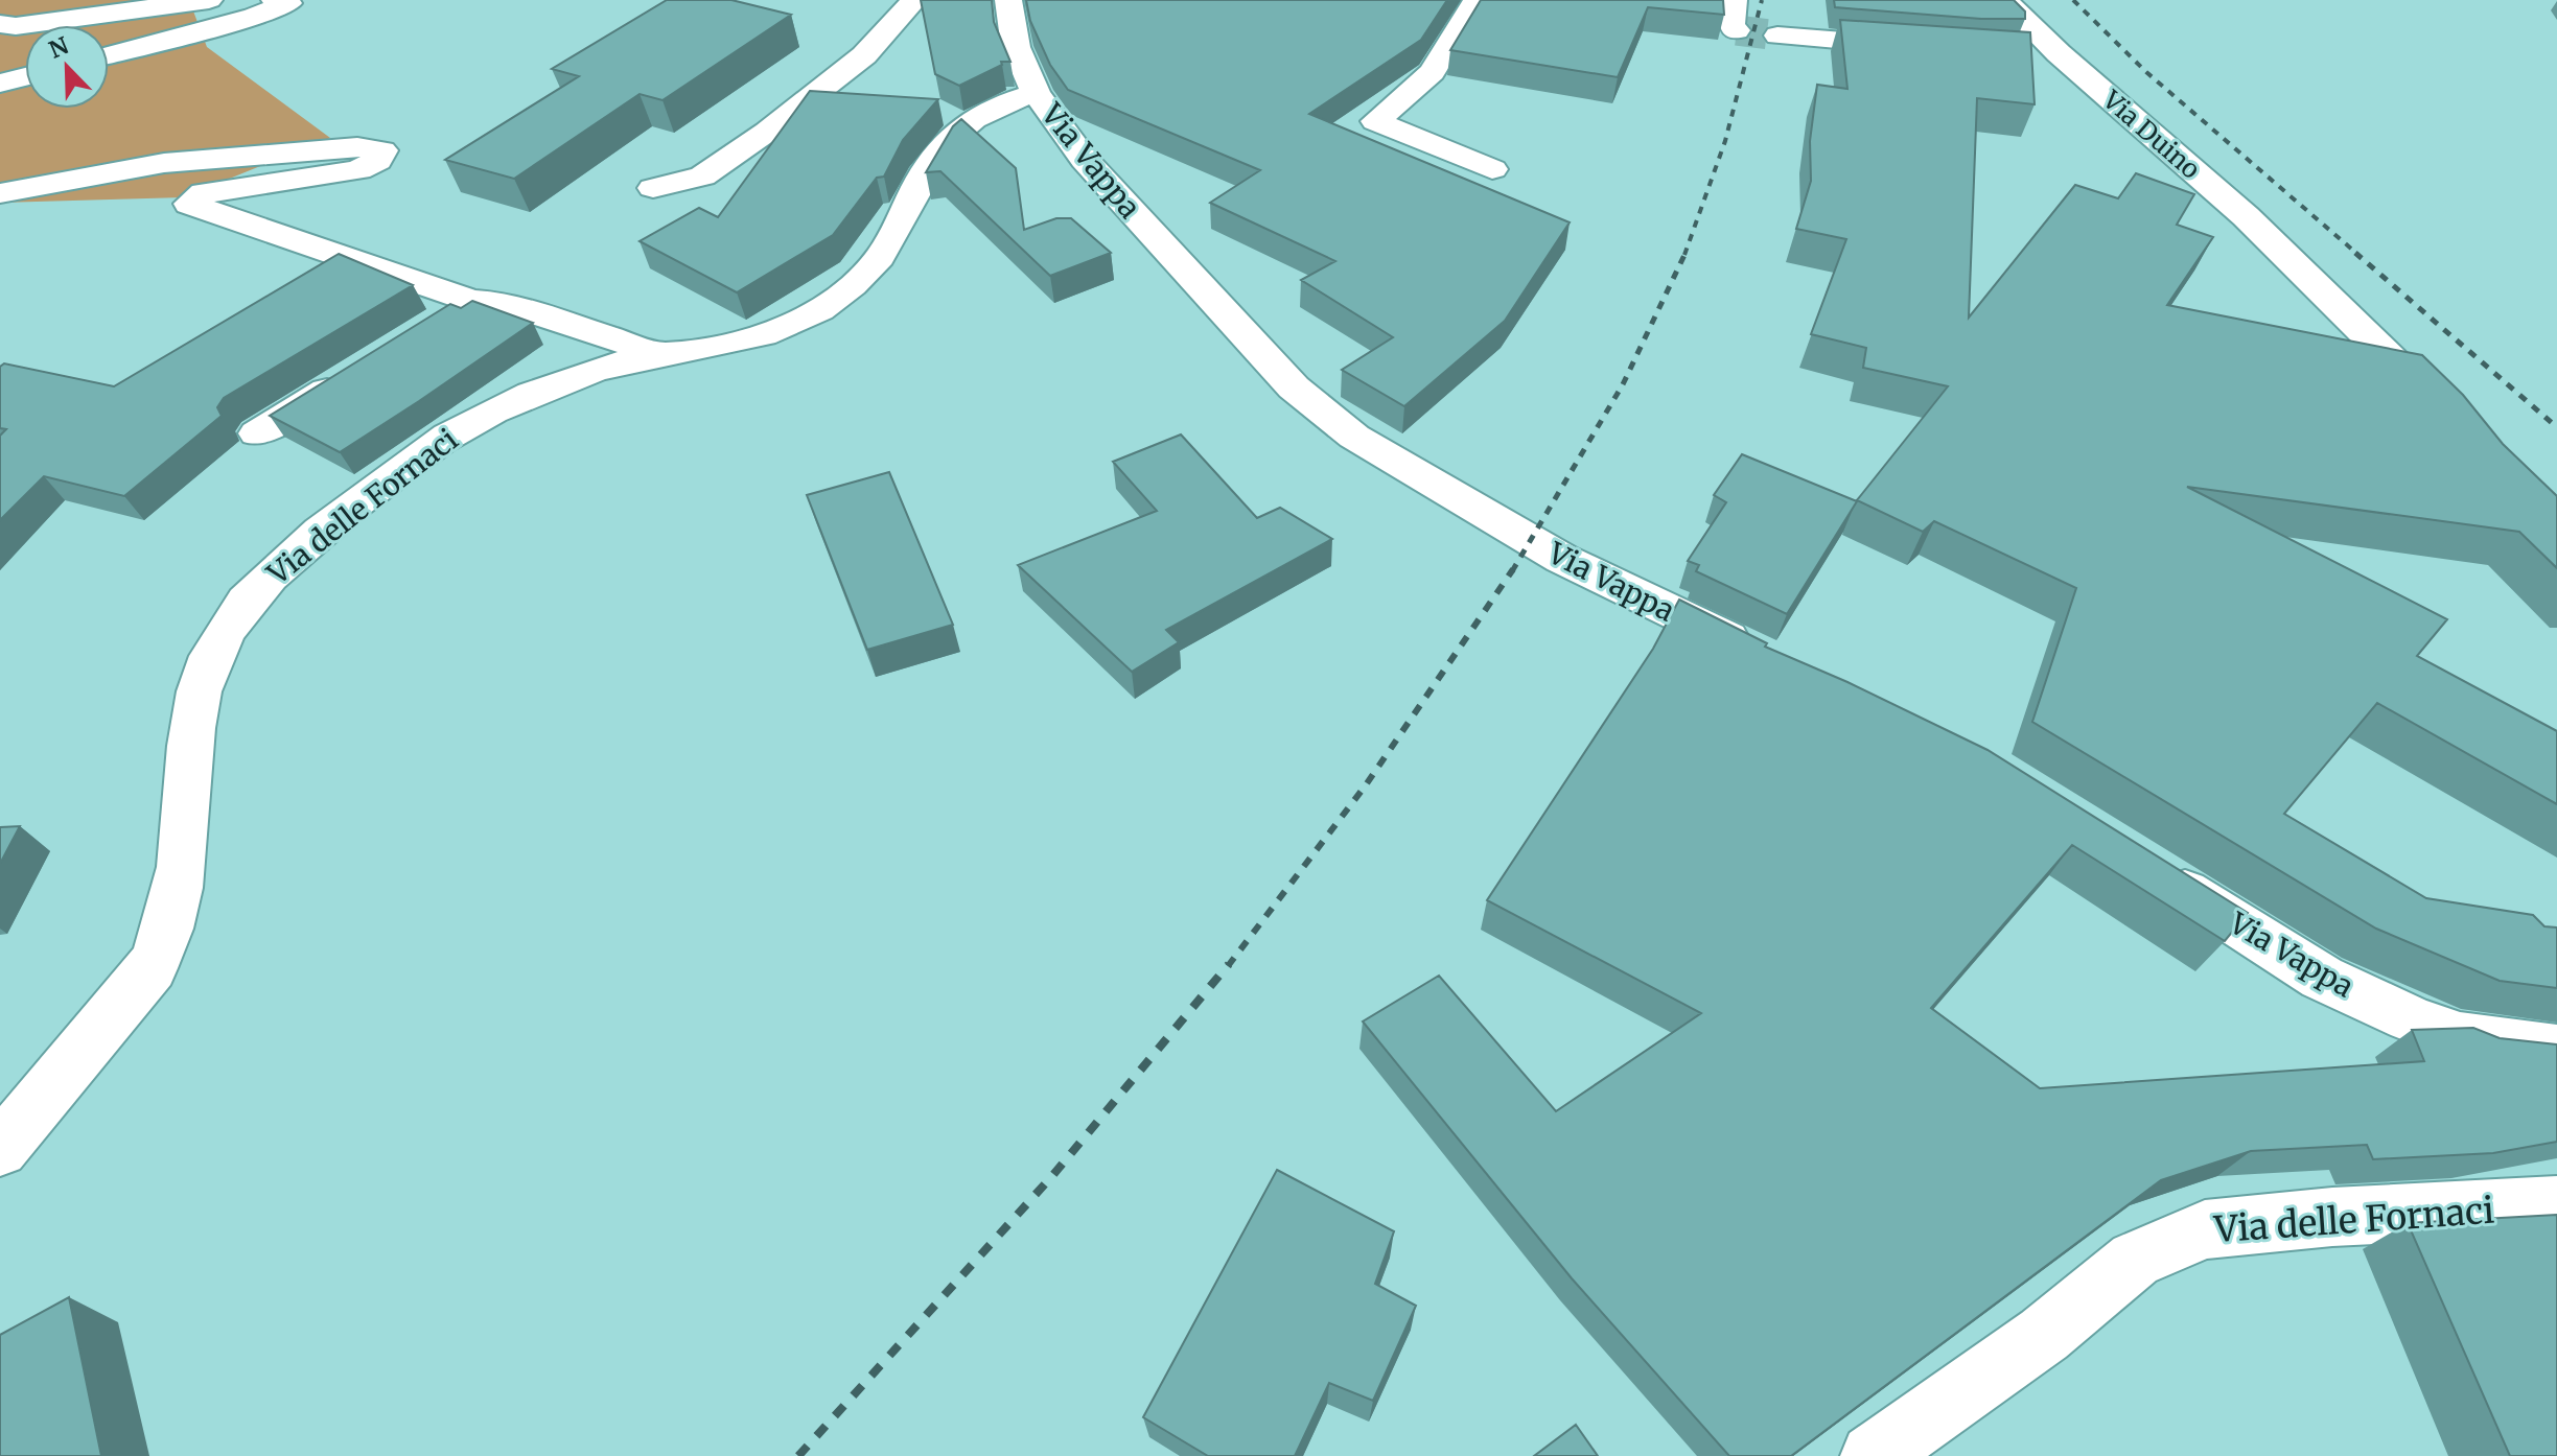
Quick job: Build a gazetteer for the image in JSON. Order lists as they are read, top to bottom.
{
  "streets": {
    "street": ["Via Duino", "Via Vappa", "Via delle Fornaci"]
  },
  "crossings": [
    ["Via Vappa", "Via delle Fornaci"]
  ],
  "north": "top left"
}
